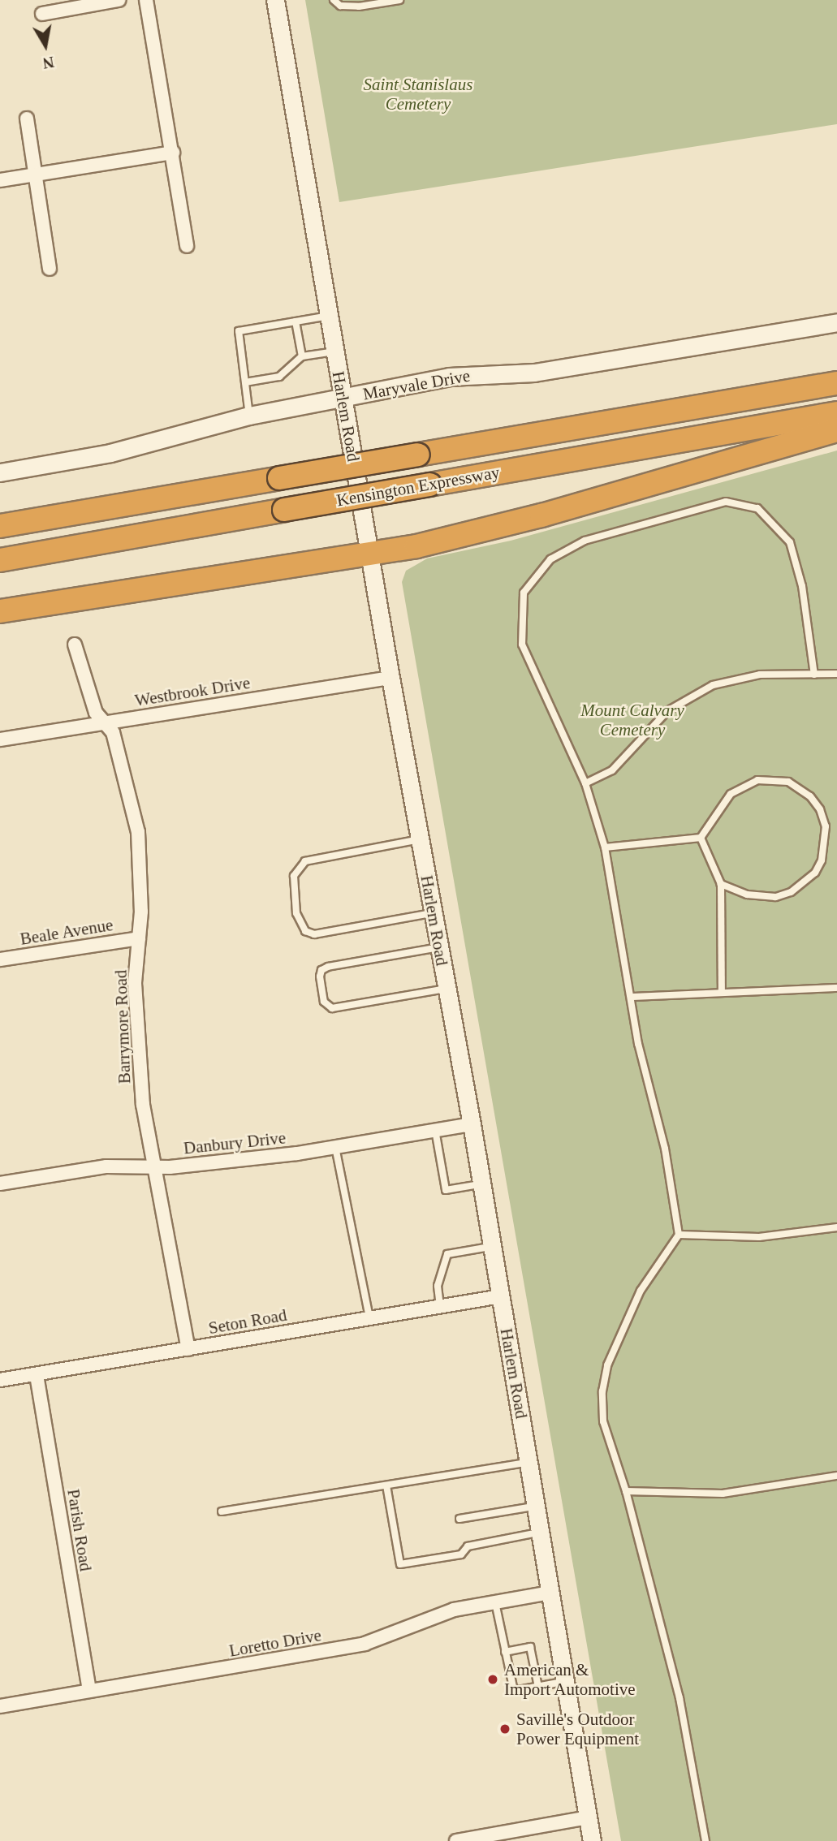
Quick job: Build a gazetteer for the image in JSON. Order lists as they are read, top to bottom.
{
  "streets": {
    "highway": ["Kensington Expressway"],
    "main road": ["Maryvale Drive", "Harlem Road"],
    "street": [
      "Westbrook Drive",
      "Beale Avenue",
      "Barrymore Road",
      "Danbury Drive",
      "Seton Road",
      "Parish Road",
      "Loretto Drive"
    ]
  },
  "crossings": [
    ["Maryvale Drive", "Harlem Road"],
    ["Harlem Road", "Westbrook Drive"],
    ["Harlem Road", "Danbury Drive"],
    ["Harlem Road", "Seton Road"],
    ["Harlem Road", "Loretto Drive"],
    ["Westbrook Drive", "Barrymore Road"],
    ["Beale Avenue", "Barrymore Road"],
    ["Barrymore Road", "Danbury Drive"],
    ["Barrymore Road", "Seton Road"],
    ["Seton Road", "Parish Road"],
    ["Parish Road", "Loretto Drive"]
  ],
  "parks": ["Saint Stanislaus Cemetery", "Mount Calvary Cemetery"],
  "places": ["American & Import Automotive", "Saville's Outdoor Power Equipment"],
  "north": "bottom"
}
